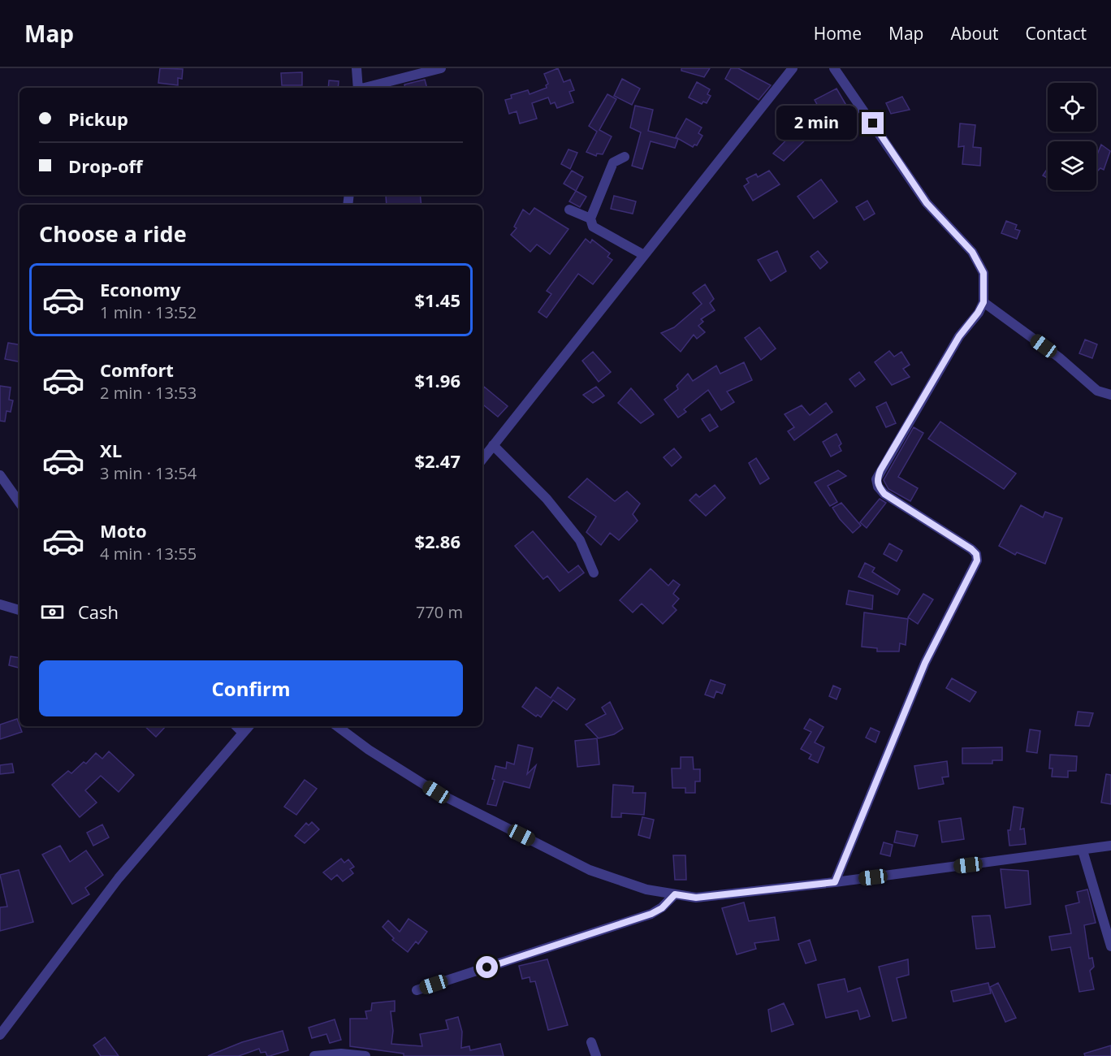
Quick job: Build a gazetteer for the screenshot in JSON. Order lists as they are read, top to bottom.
{
  "page": {
    "header": "Map",
    "nav": [
      "Home",
      "Map",
      "About",
      "Contact"
    ],
    "banner": ["Pickup", "Drop-off"],
    "bubble": "2 min",
    "heading": "Choose a ride",
    "list": [
      {
        "name": "Economy",
        "note": "1 min · 13:52",
        "value": "$1.45"
      },
      {
        "name": "Comfort",
        "note": "2 min · 13:53",
        "value": "$1.96"
      },
      {
        "name": "XL",
        "note": "3 min · 13:54",
        "value": "$2.47"
      },
      {
        "name": "Moto",
        "note": "4 min · 13:55",
        "value": "$2.86"
      }
    ],
    "pay": ["Cash", "770 m"],
    "buttons": "Confirm"
  }
}
